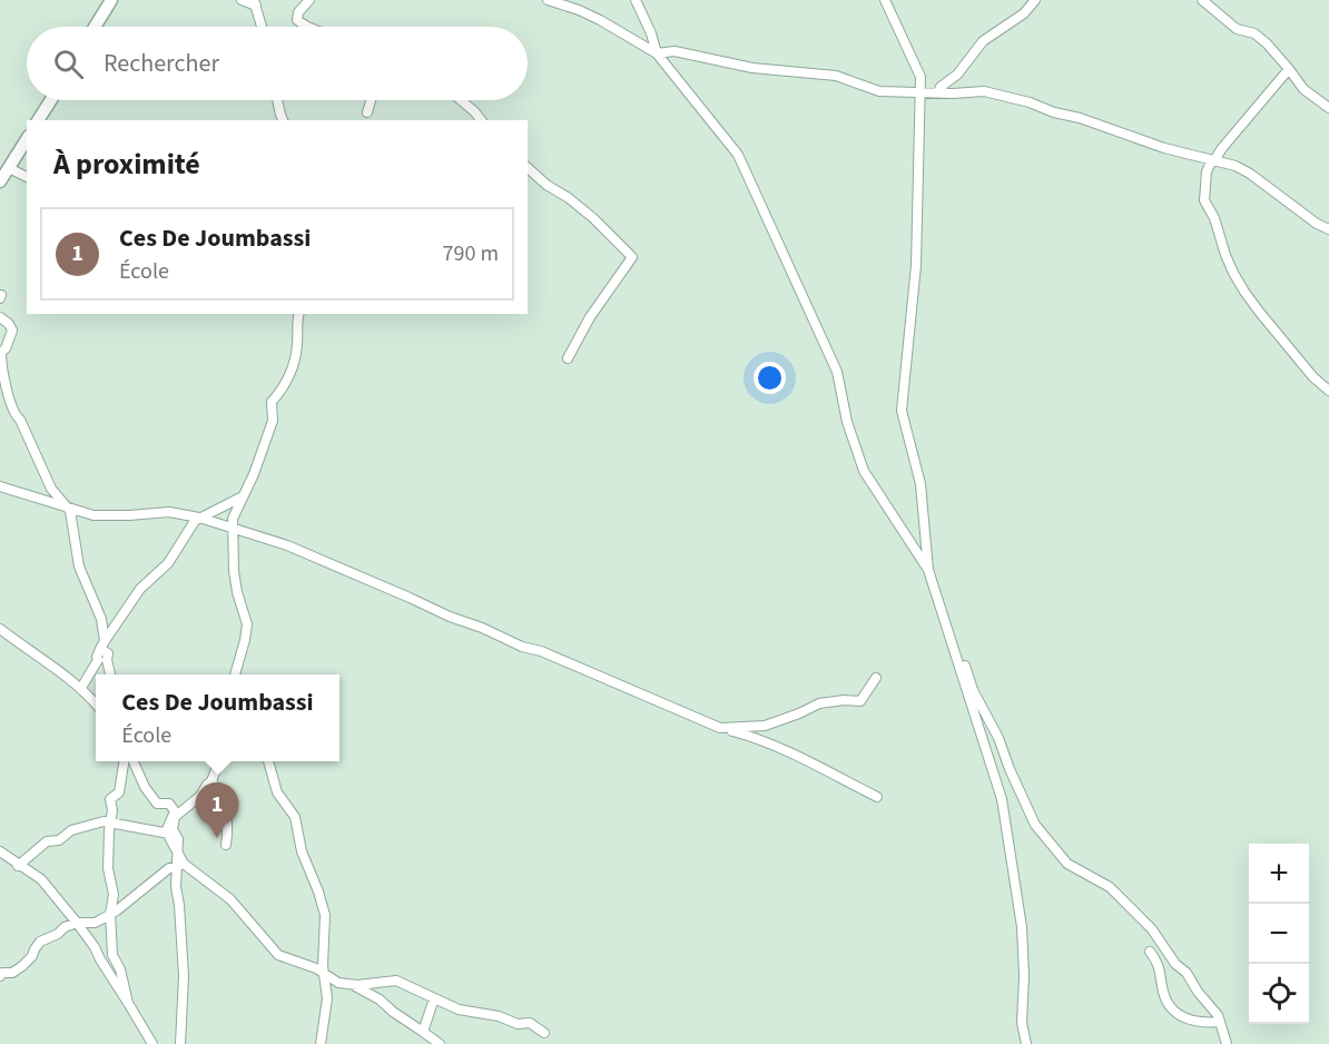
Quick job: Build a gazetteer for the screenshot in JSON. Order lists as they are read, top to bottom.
{
  "page": {
    "search": "Rechercher",
    "heading": "À proximité",
    "list": [
      {
        "mark": "1",
        "name": "Ces De Joumbassi",
        "note": "École",
        "value": "790 m"
      }
    ],
    "popup": ["Ces De Joumbassi", "École"],
    "pins": "1",
    "map_buttons": ["+", "−"]
  }
}
